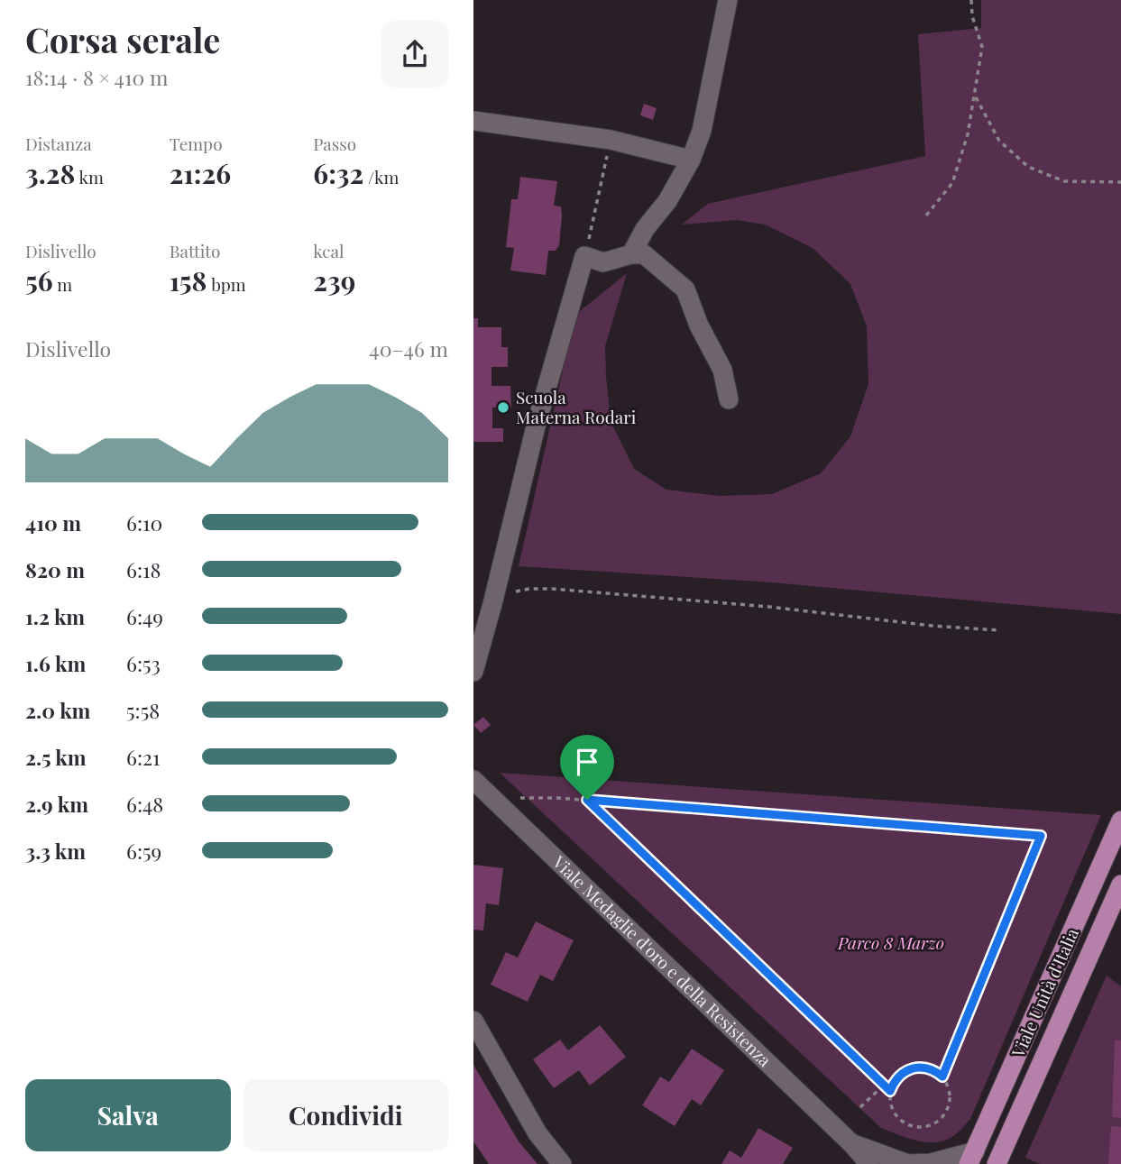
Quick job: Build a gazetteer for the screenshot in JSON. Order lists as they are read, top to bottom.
{
  "streets": {
    "main road": ["Viale Unità d'Italia"],
    "street": ["Viale Medaglie d'oro e della Resistenza"]
  },
  "parks": ["Parco 8 Marzo"],
  "places": ["Scuola Materna Rodari"],
  "page": {
    "heading": ["Corsa serale", "18:14 · 8 × 410 m"],
    "stats": [
      ["Distanza", "3.28 km"],
      ["Tempo", "21:26"],
      ["Passo", "6:32 /km"],
      ["Dislivello", "56 m"],
      ["Battito", "158 bpm"],
      ["kcal", "239"]
    ],
    "chart": ["Dislivello", "40–46 m"],
    "list": [
      {
        "name": "410 m",
        "note": "6:10"
      },
      {
        "name": "820 m",
        "note": "6:18"
      },
      {
        "name": "1.2 km",
        "note": "6:49"
      },
      {
        "name": "1.6 km",
        "note": "6:53"
      },
      {
        "name": "2.0 km",
        "note": "5:58"
      },
      {
        "name": "2.5 km",
        "note": "6:21"
      },
      {
        "name": "2.9 km",
        "note": "6:48"
      },
      {
        "name": "3.3 km",
        "note": "6:59"
      }
    ],
    "buttons": ["Salva", "Condividi"]
  }
}
